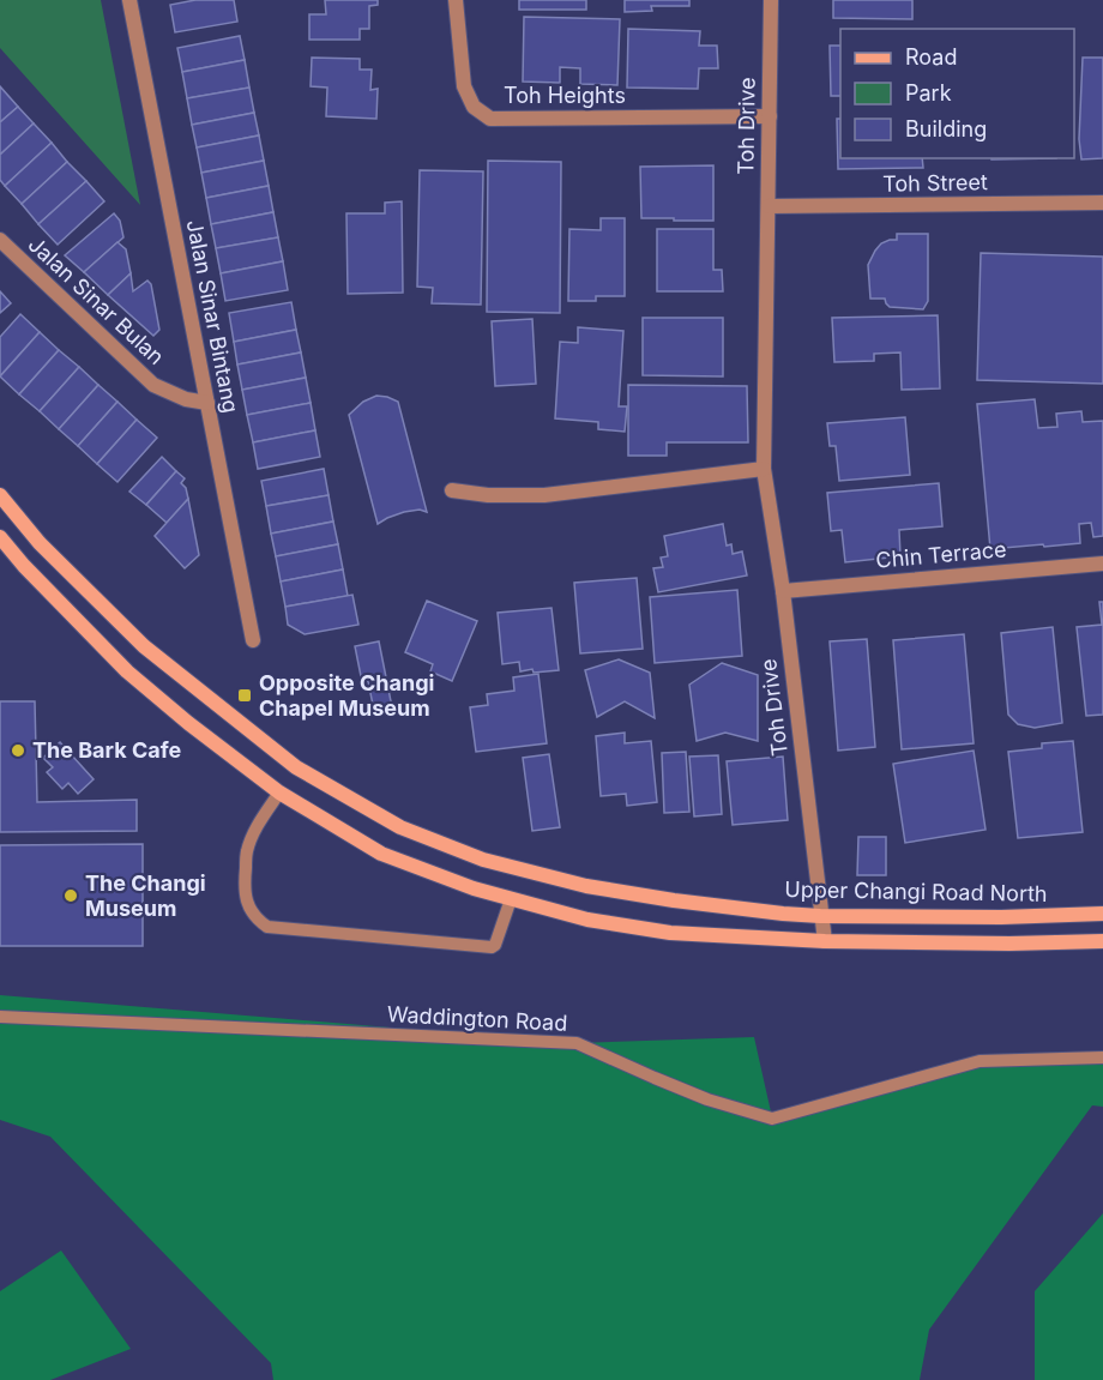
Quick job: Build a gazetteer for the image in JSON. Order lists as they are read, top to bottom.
{
  "streets": {
    "street": [
      "Toh Heights",
      "Toh Drive",
      "Toh Street",
      "Jalan Sinar Bulan",
      "Jalan Sinar Bintang",
      "Chin Terrace",
      "Upper Changi Road North"
    ],
    "lane": ["Waddington Road"]
  },
  "crossings": [
    ["Toh Heights", "Toh Drive"],
    ["Toh Drive", "Toh Street"],
    ["Toh Drive", "Chin Terrace"],
    ["Toh Drive", "Upper Changi Road North"],
    ["Jalan Sinar Bulan", "Jalan Sinar Bintang"]
  ],
  "places": {
    "transit": ["Opposite Changi Chapel Museum"],
    "other": ["The Bark Cafe", "The Changi Museum"]
  },
  "legend": ["Road", "Park", "Building"]
}
